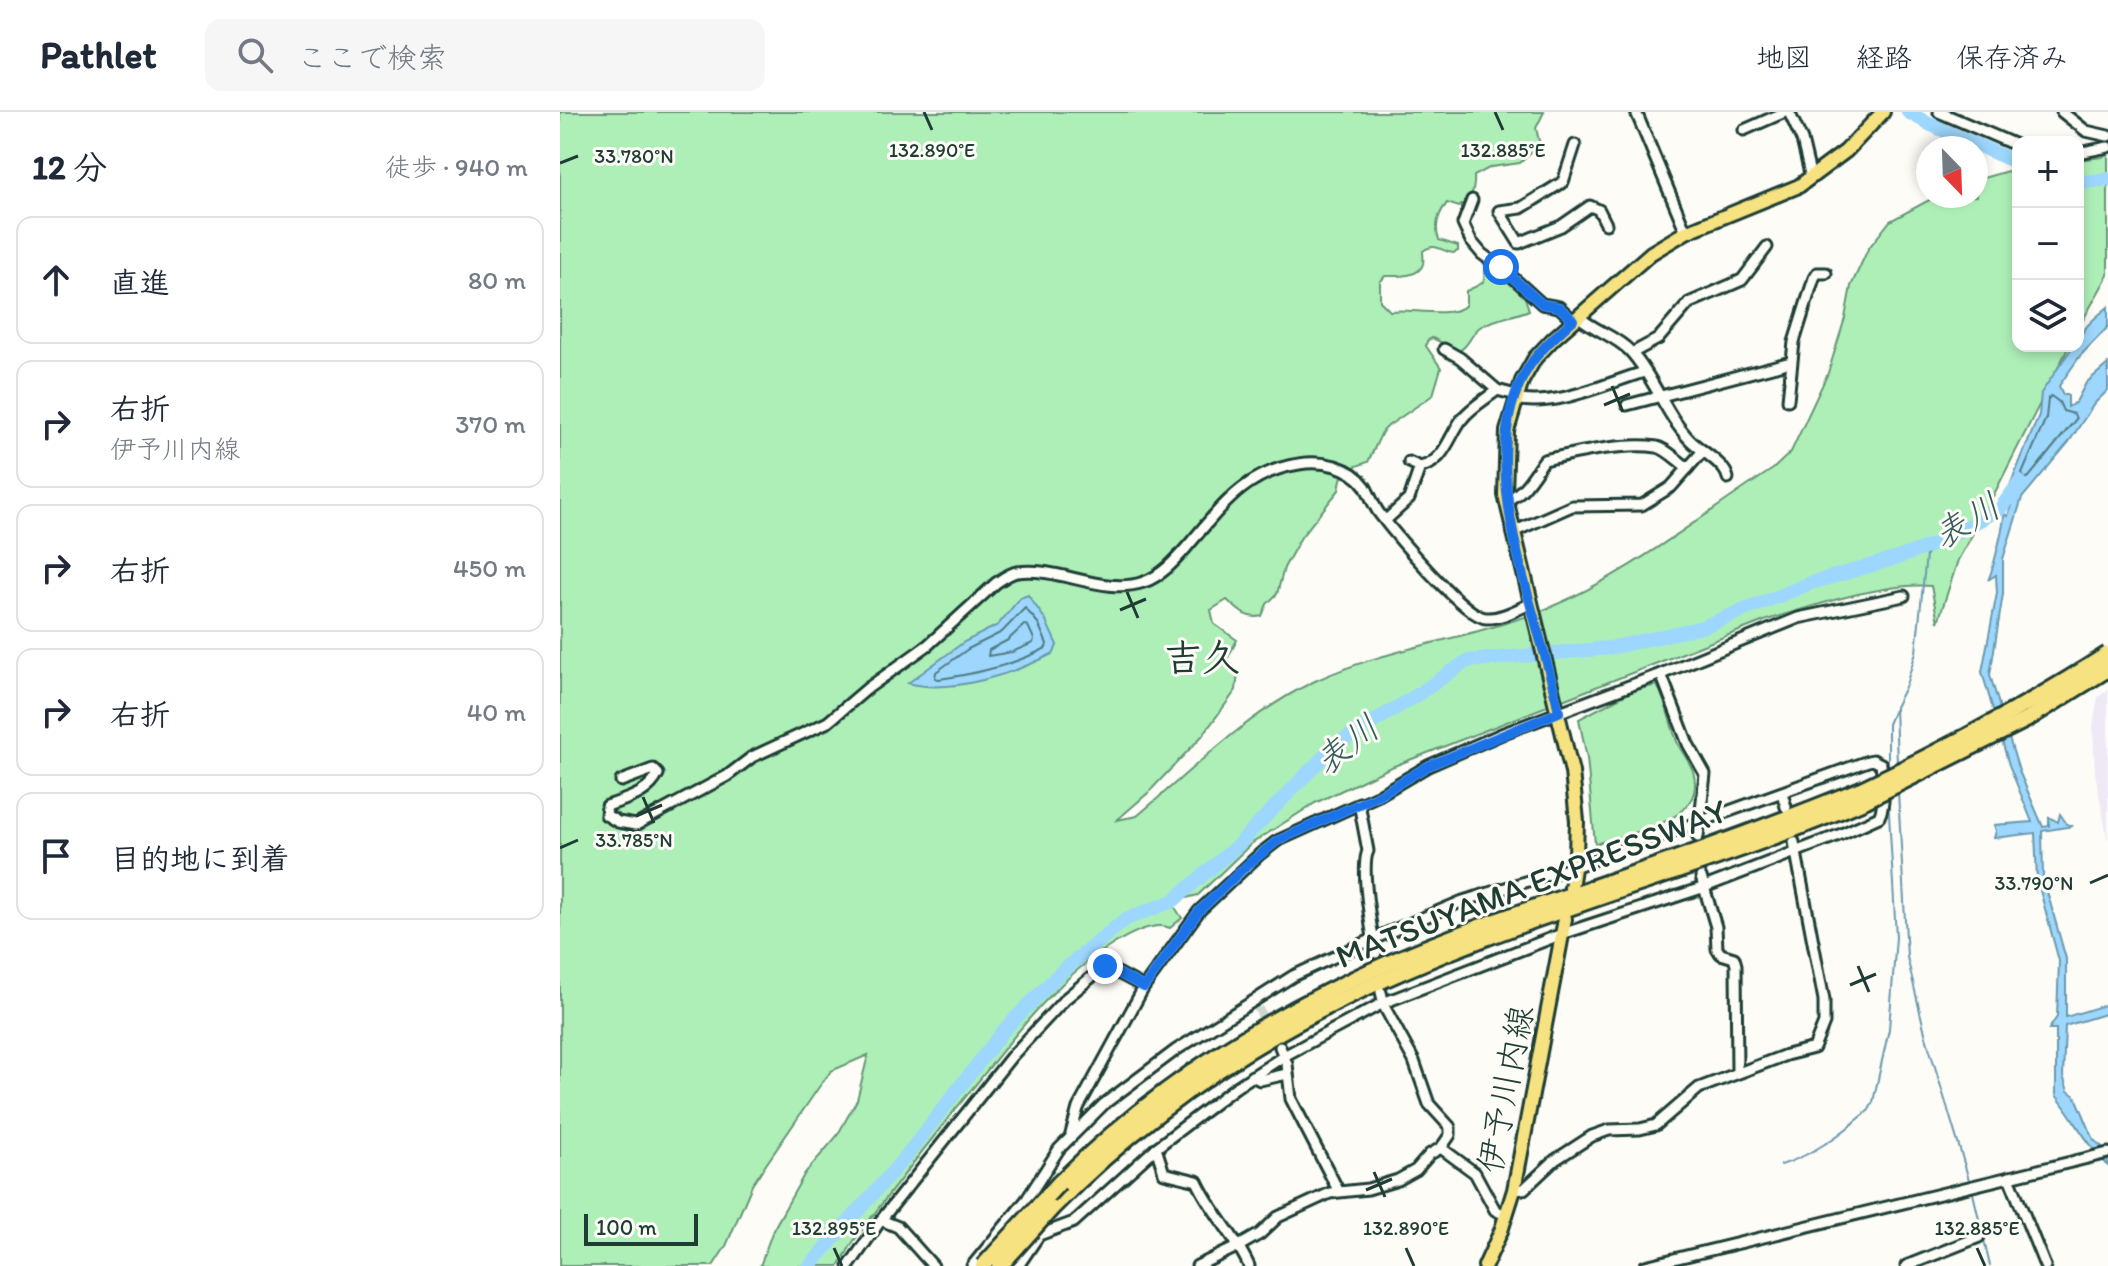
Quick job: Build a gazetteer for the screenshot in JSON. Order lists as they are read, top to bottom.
{
  "streets": {
    "highway": ["MATSUYAMA EXPRESSWAY"],
    "main road": ["伊予川内線"]
  },
  "districts": ["吉久"],
  "water": ["表川"],
  "scale_bar": "100 m",
  "north": "bottom right",
  "page": {
    "header": "Pathlet",
    "search": "ここで検索",
    "nav": ["地図", "経路", "保存済み"],
    "heading": ["12 分", "徒歩 · 940 m"],
    "map_buttons": ["+", "−"],
    "list": [
      ["直進", "80 m"],
      ["右折", "伊予川内線", "370 m"],
      ["右折", "450 m"],
      ["右折", "40 m"],
      "目的地に到着"
    ],
    "scale": "100 m"
  },
  "coordinates": [
    "132.890°E",
    "132.885°E",
    "33.780°N",
    "33.785°N",
    "33.790°N",
    "132.895°E"
  ]
}
